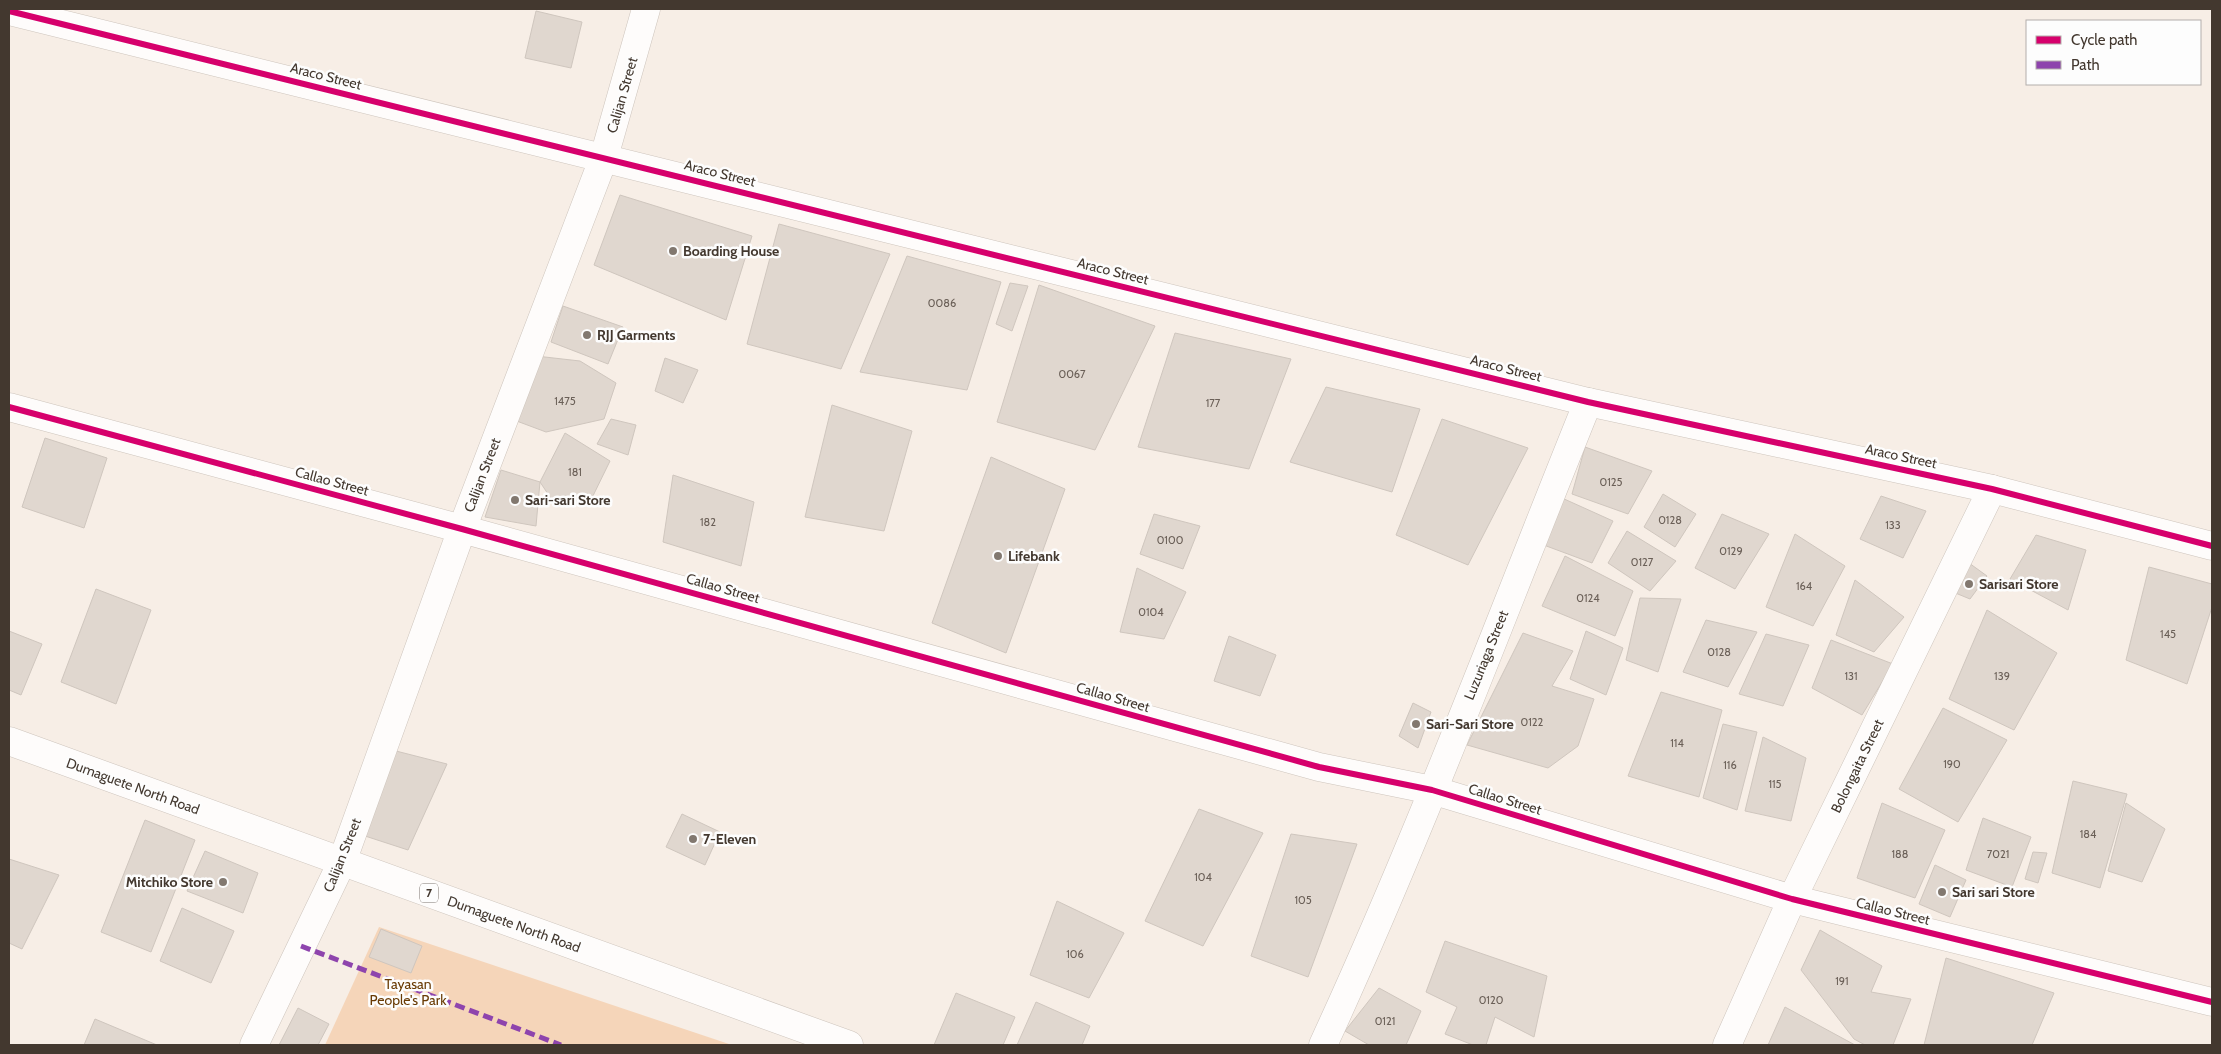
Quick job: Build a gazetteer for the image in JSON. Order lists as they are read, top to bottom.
{
  "streets": {
    "main road": [
      "Araco Street",
      "Calijan Street",
      "Callao Street",
      "Luzuriaga Street",
      "Bolongaita Street",
      "Dumaguete North Road",
      "7"
    ]
  },
  "crossings": [
    ["Araco Street", "Calijan Street"],
    ["Araco Street", "Luzuriaga Street"],
    ["Araco Street", "Bolongaita Street"],
    ["Calijan Street", "Callao Street"],
    ["Calijan Street", "Dumaguete North Road"],
    ["Callao Street", "Luzuriaga Street"],
    ["Callao Street", "Bolongaita Street"]
  ],
  "parks": ["Tayasan People's Park"],
  "places": [
    "Boarding House",
    "RJJ Garments",
    "Sari-sari Store",
    "Lifebank",
    "Sarisari Store",
    "Sari-Sari Store",
    "7-Eleven",
    "Mitchiko Store",
    "Sari sari Store"
  ],
  "house_numbers": [
    "0086",
    "0067",
    "1475",
    "177",
    "181",
    "0125",
    "0128",
    "182",
    "133",
    "0100",
    "0129",
    "0127",
    "164",
    "0124",
    "0104",
    "145",
    "0128",
    "131",
    "139",
    "0122",
    "114",
    "190",
    "116",
    "115",
    "184",
    "188",
    "7021",
    "104",
    "105",
    "106",
    "191",
    "0120",
    "0121"
  ],
  "legend": ["Cycle path", "Path"]
}
